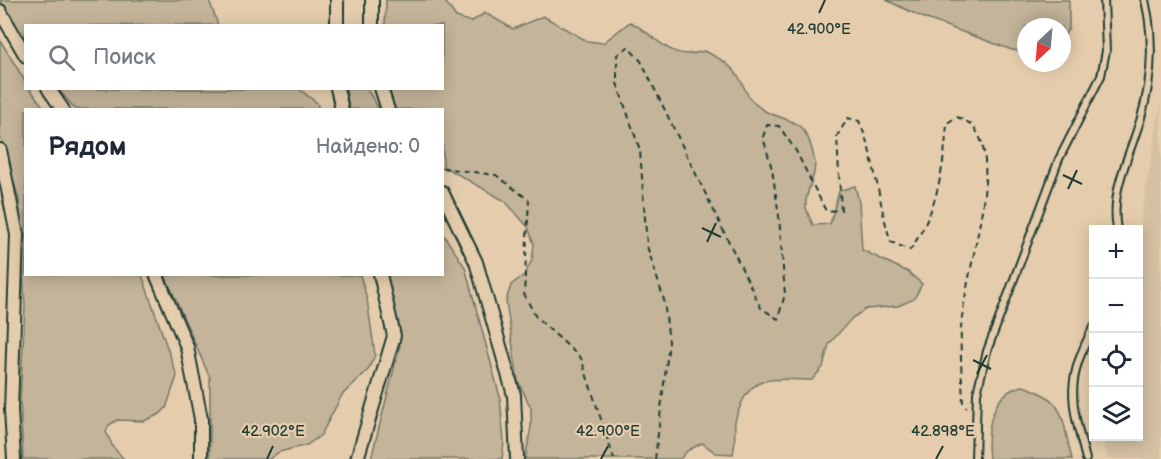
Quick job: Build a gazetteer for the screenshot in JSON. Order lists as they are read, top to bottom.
{
  "north": "bottom left",
  "page": {
    "search": "Поиск",
    "heading": ["Рядом", "Найдено: 0"],
    "map_buttons": ["+", "−"]
  },
  "coordinates": ["42.900°E", "42.902°E", "42.898°E"]
}
